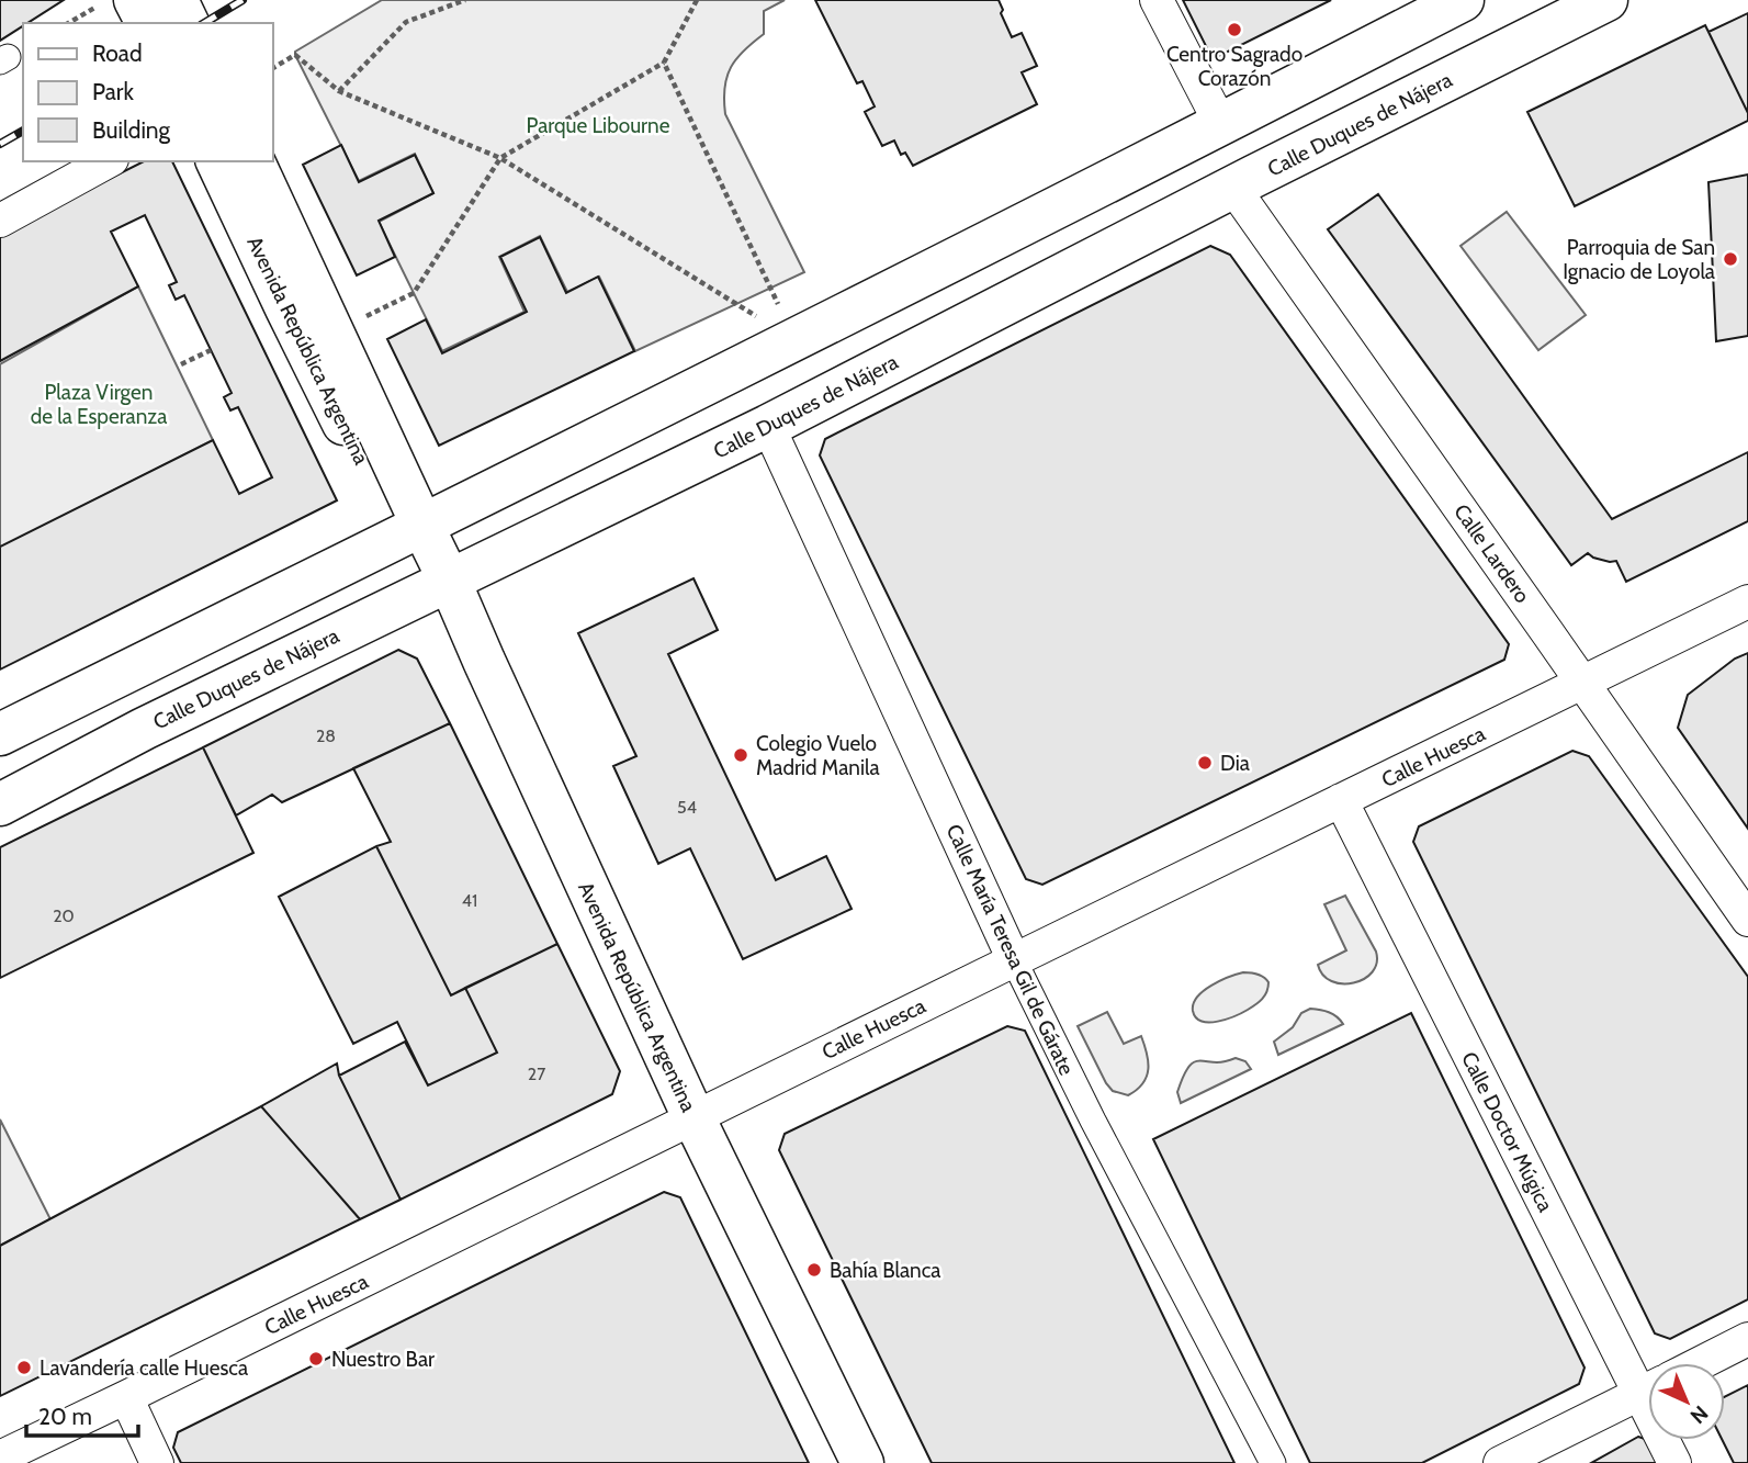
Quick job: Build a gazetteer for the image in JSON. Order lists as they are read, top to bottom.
{
  "streets": {
    "main road": ["Calle Duques de Nájera", "Avenida República Argentina"],
    "street": [
      "Calle Lardero",
      "Calle Huesca",
      "Calle María Teresa Gil de Gárate",
      "Calle Doctor Múgica"
    ]
  },
  "crossings": [
    ["Calle Duques de Nájera", "Avenida República Argentina"],
    ["Calle Duques de Nájera", "Calle Lardero"],
    ["Calle Duques de Nájera", "Calle María Teresa Gil de Gárate"],
    ["Avenida República Argentina", "Calle Huesca"],
    ["Calle Lardero", "Calle Huesca"],
    ["Calle Huesca", "Calle María Teresa Gil de Gárate"],
    ["Calle Huesca", "Calle Doctor Múgica"]
  ],
  "parks": ["Parque Libourne", "Plaza Virgen de la Esperanza"],
  "places": [
    "Centro Sagrado Corazón",
    "Parroquia de San Ignacio de Loyola",
    "Colegio Vuelo Madrid Manila",
    "Dia",
    "Bahía Blanca",
    "Nuestro Bar",
    "Lavandería calle Huesca"
  ],
  "house_numbers": [
    "28",
    "54",
    "41",
    "20",
    "27"
  ],
  "legend": ["Road", "Park", "Building"],
  "scale_bar": "20 m",
  "north": "bottom right"
}
